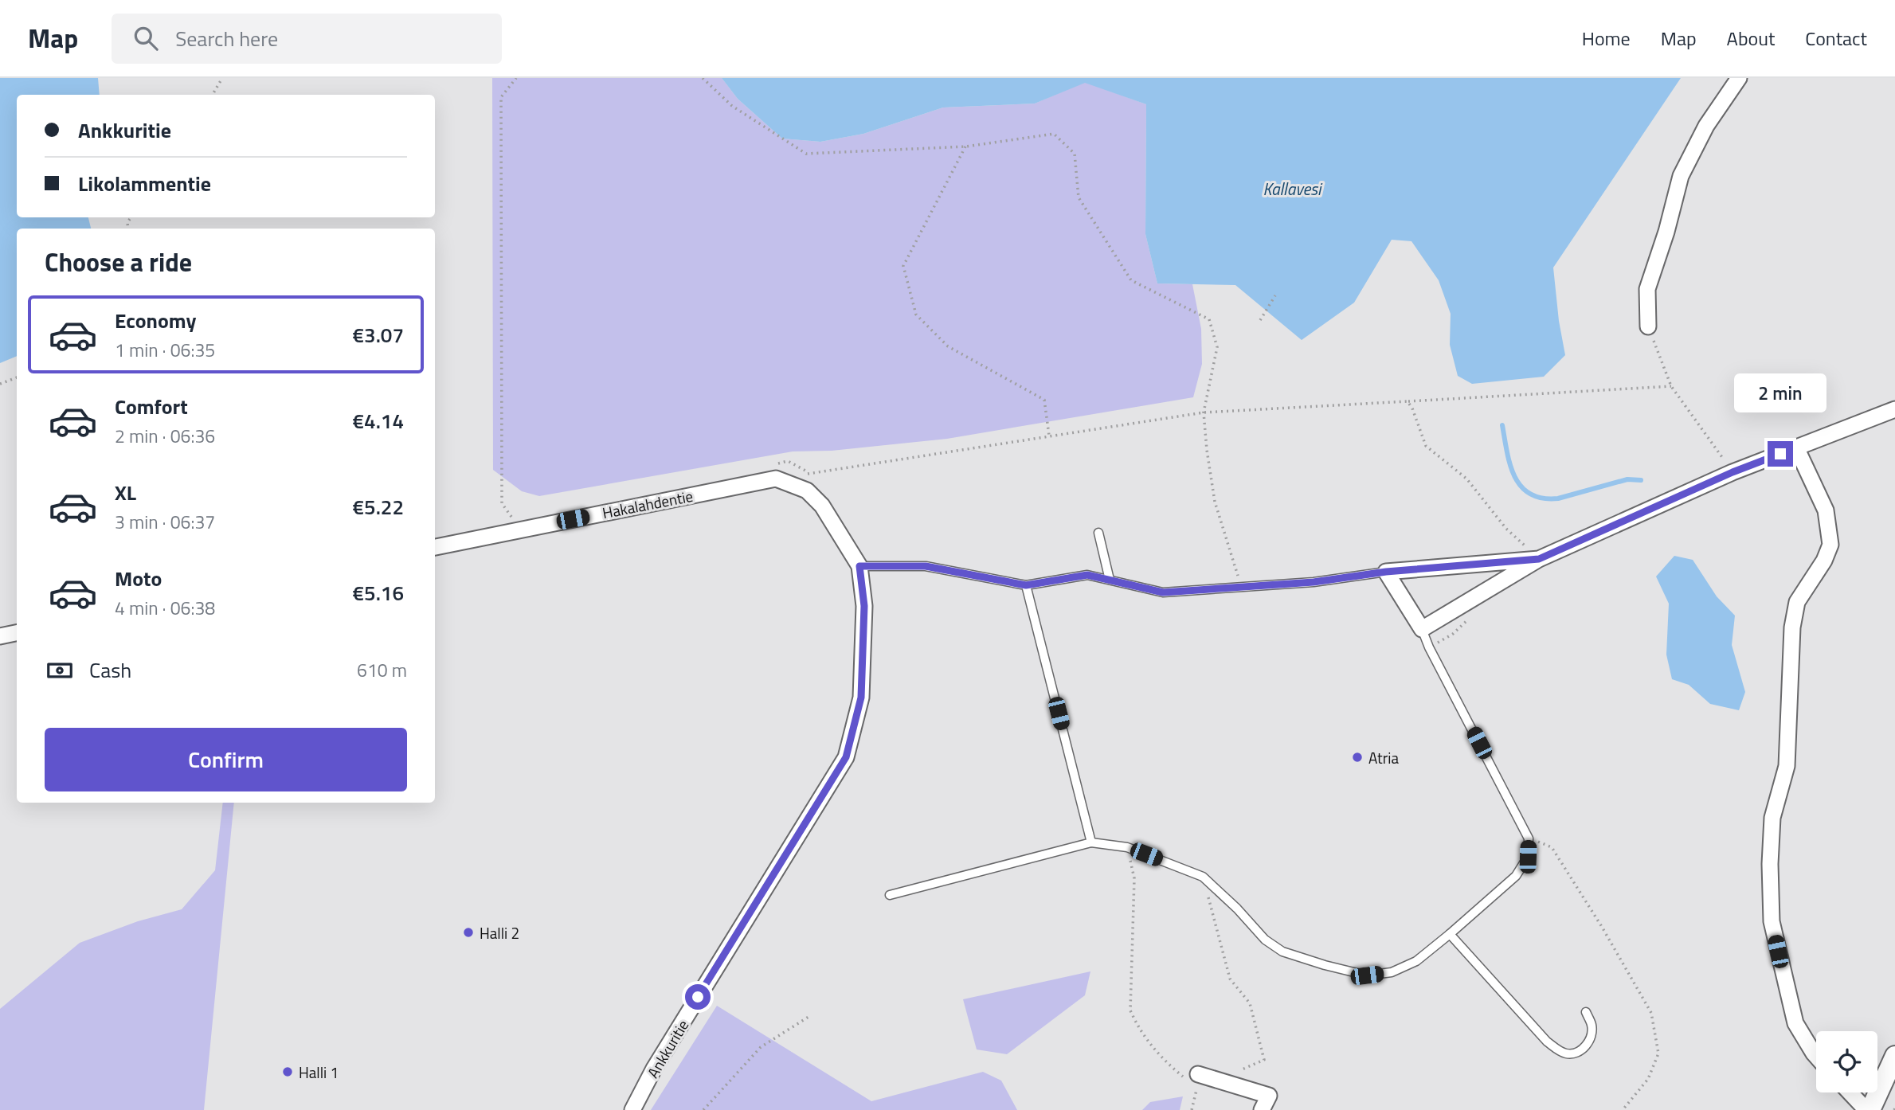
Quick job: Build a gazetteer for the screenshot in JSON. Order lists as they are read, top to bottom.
{
  "streets": {
    "street": ["Hakalahdentie", "Ankkuritie"]
  },
  "crossings": [
    ["Hakalahdentie", "Ankkuritie"]
  ],
  "water": ["Kallavesi"],
  "places": ["Atria", "Halli 2", "Halli 1"],
  "page": {
    "header": "Map",
    "search": "Search here",
    "nav": [
      "Home",
      "Map",
      "About",
      "Contact"
    ],
    "banner": ["Ankkuritie", "Likolammentie"],
    "heading": "Choose a ride",
    "list": [
      {
        "name": "Economy",
        "note": "1 min · 06:35",
        "value": "€3.07"
      },
      {
        "name": "Comfort",
        "note": "2 min · 06:36",
        "value": "€4.14"
      },
      {
        "name": "XL",
        "note": "3 min · 06:37",
        "value": "€5.22"
      },
      {
        "name": "Moto",
        "note": "4 min · 06:38",
        "value": "€5.16"
      }
    ],
    "bubble": "2 min",
    "pay": ["Cash", "610 m"],
    "buttons": "Confirm"
  }
}
